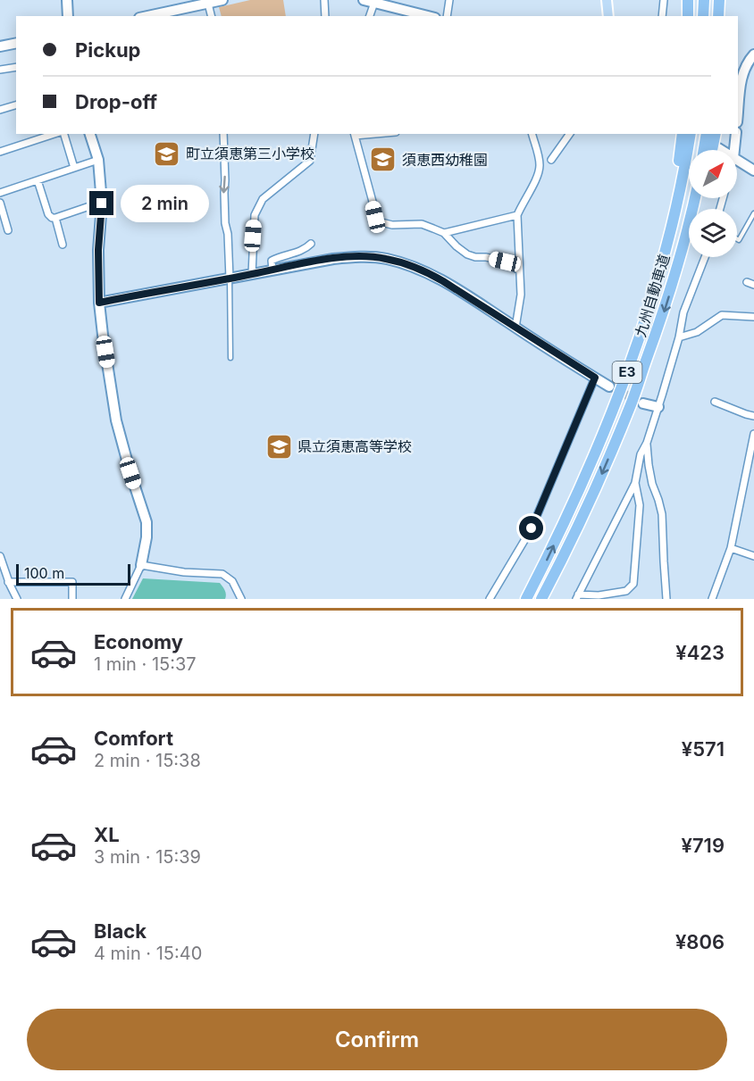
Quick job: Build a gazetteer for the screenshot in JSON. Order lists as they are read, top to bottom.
{
  "streets": {
    "highway": ["九州自動車道", "E3"]
  },
  "places": {
    "school or university": ["町立須恵第三小学校", "須恵西幼稚園", "県立須恵高等学校"]
  },
  "scale_bar": "100 m",
  "north": "top right",
  "page": {
    "banner": ["Pickup", "Drop-off"],
    "bubble": "2 min",
    "scale": "100 m",
    "list": [
      {
        "name": "Economy",
        "note": "1 min · 15:37",
        "value": "¥423"
      },
      {
        "name": "Comfort",
        "note": "2 min · 15:38",
        "value": "¥571"
      },
      {
        "name": "XL",
        "note": "3 min · 15:39",
        "value": "¥719"
      },
      {
        "name": "Black",
        "note": "4 min · 15:40",
        "value": "¥806"
      }
    ],
    "buttons": "Confirm"
  }
}
